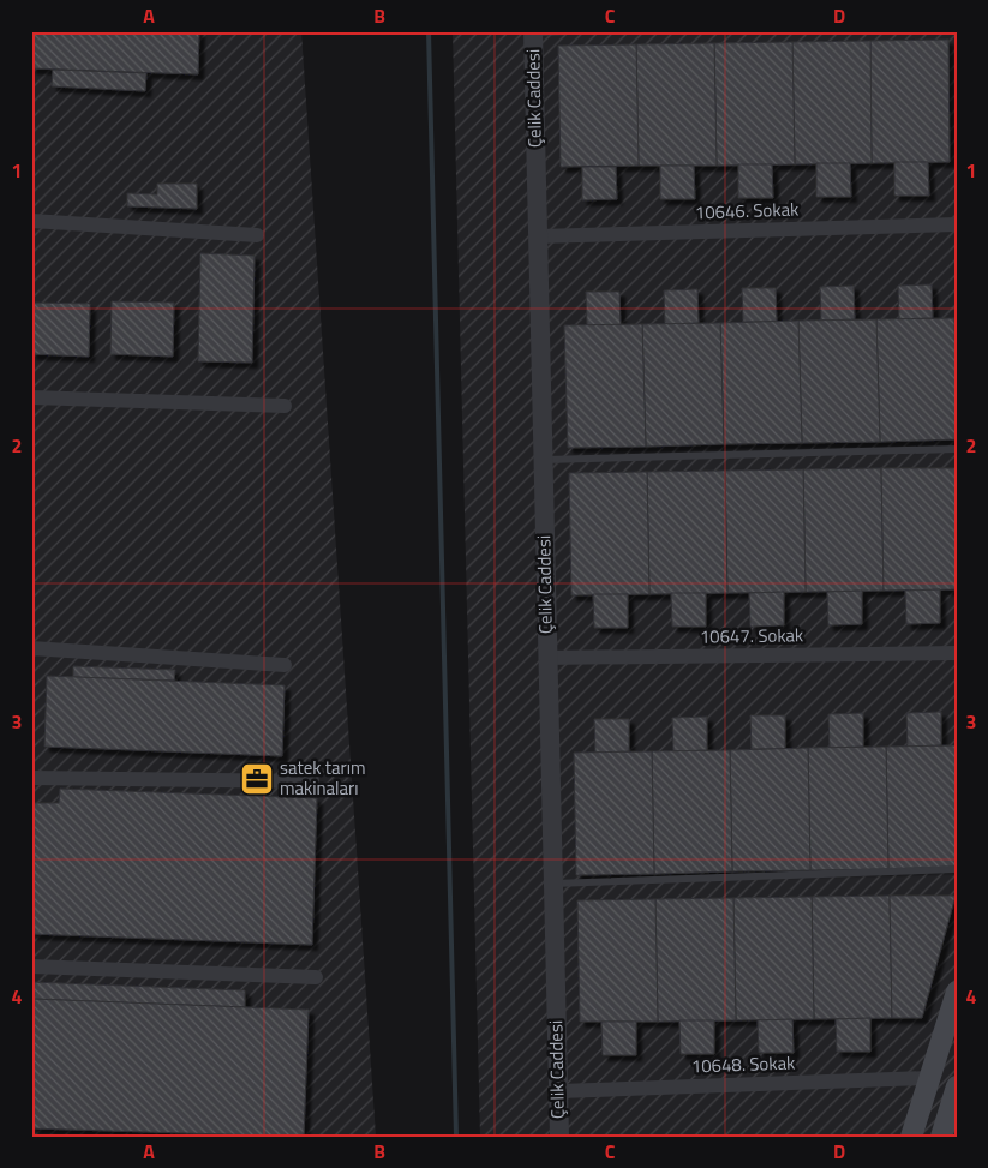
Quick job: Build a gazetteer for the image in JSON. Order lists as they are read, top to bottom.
{
  "streets": {
    "street": [
      "Çelik Caddesi",
      "10646. Sokak",
      "10647. Sokak",
      "10648. Sokak"
    ]
  },
  "crossings": [
    ["Çelik Caddesi", "10646. Sokak"],
    ["Çelik Caddesi", "10647. Sokak"],
    ["Çelik Caddesi", "10648. Sokak"]
  ],
  "places": {
    "office": ["satek tarım makinaları"]
  },
  "grid": {
    "columns": [
      "A",
      "B",
      "C",
      "D"
    ],
    "rows": [
      "1",
      "2",
      "3",
      "4"
    ]
  }
}
